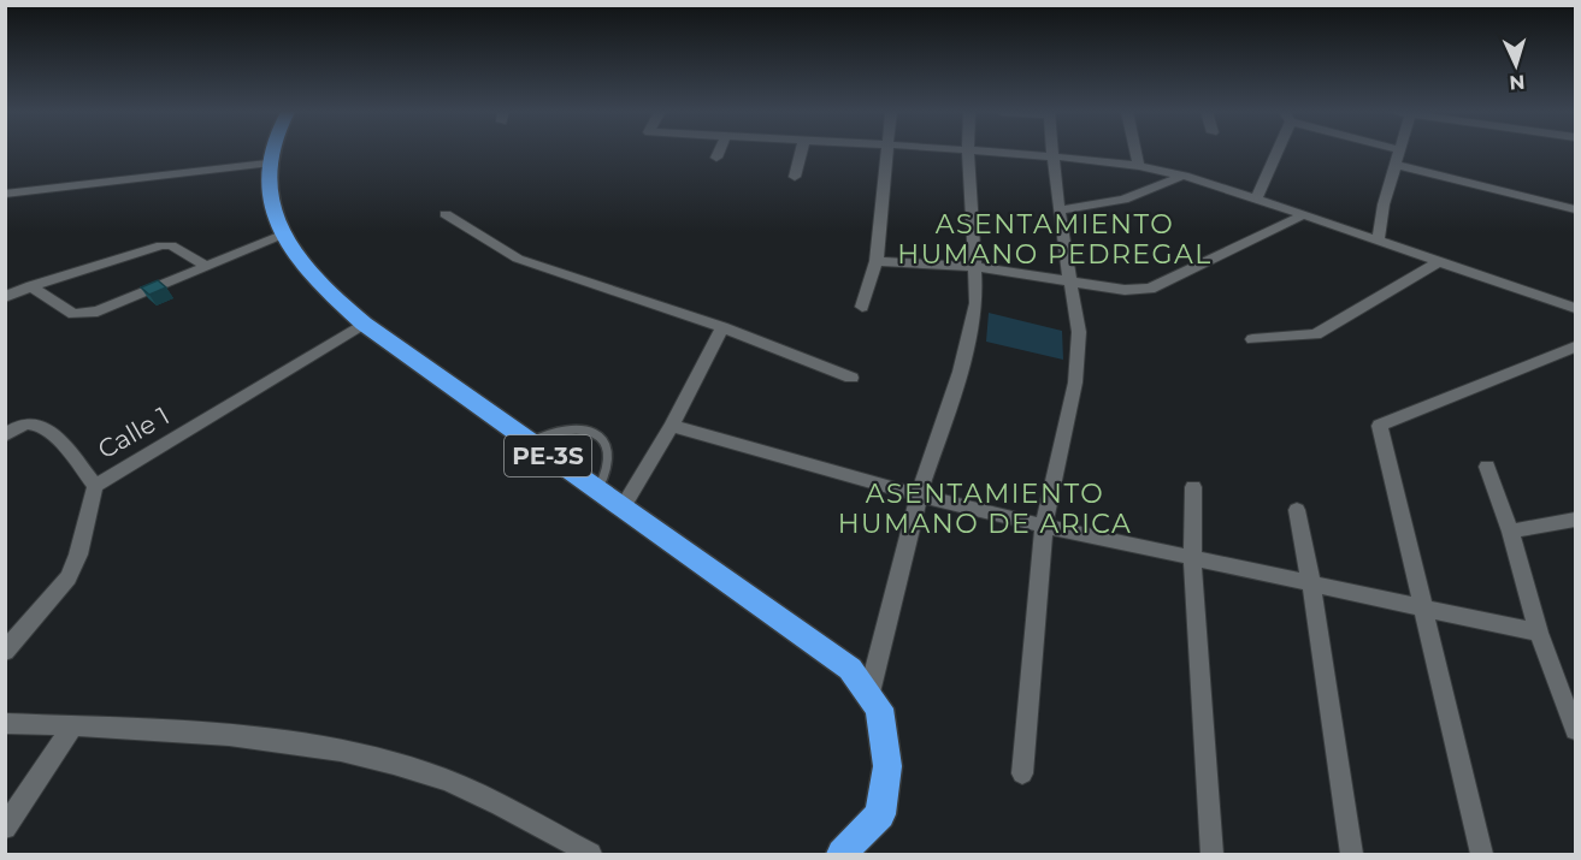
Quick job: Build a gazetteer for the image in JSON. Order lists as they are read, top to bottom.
{
  "streets": {
    "highway": ["PE-3S"],
    "street": ["Calle 1"]
  },
  "crossings": [
    ["Calle 1", "PE-3S"]
  ],
  "districts": ["ASENTAMIENTO HUMANO PEDREGAL", "ASENTAMIENTO HUMANO DE ARICA"],
  "north": "bottom"
}
